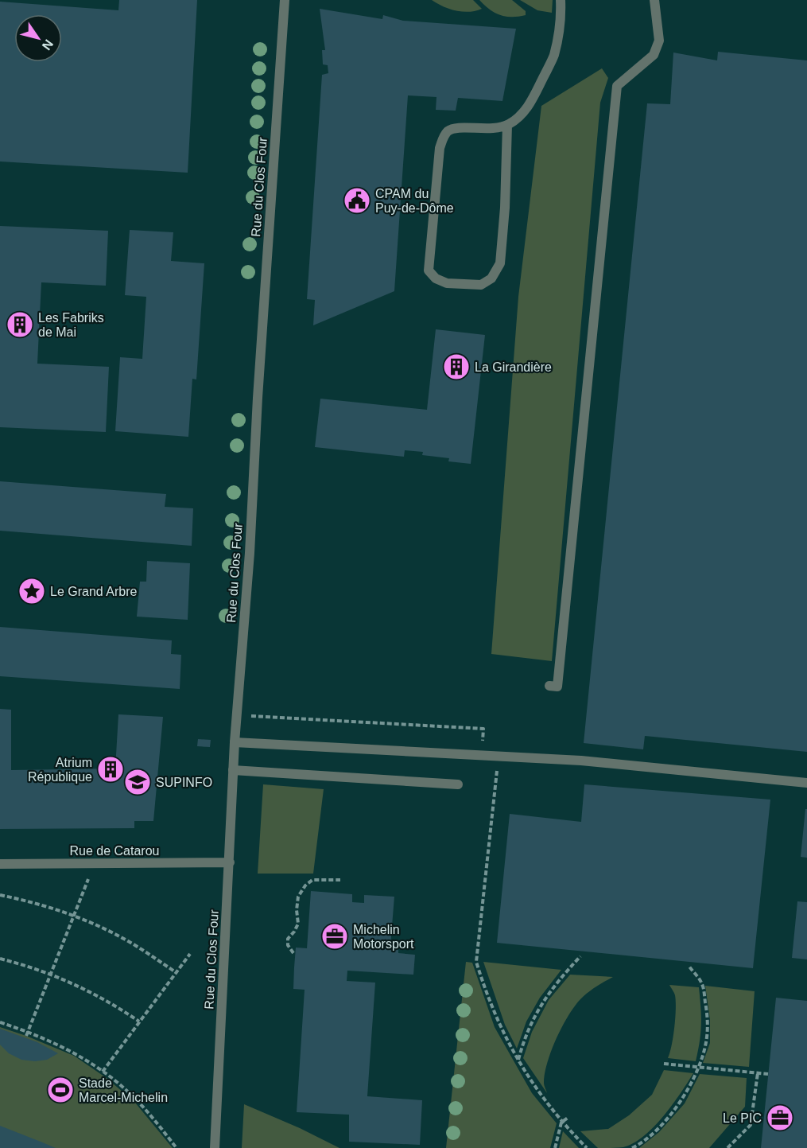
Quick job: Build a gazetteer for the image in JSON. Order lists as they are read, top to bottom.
{
  "streets": {
    "street": ["Rue du Clos Four", "Rue de Catarou"]
  },
  "crossings": [
    ["Rue du Clos Four", "Rue de Catarou"]
  ],
  "places": {
    "public building": ["CPAM du Puy-de-Dôme"],
    "building": ["Les Fabriks de Mai", "La Girandière", "Atrium République"],
    "place": ["Le Grand Arbre"],
    "school or university": ["SUPINFO"],
    "office": ["Michelin Motorsport", "Le PIC"],
    "sports": ["Stade Marcel-Michelin"]
  },
  "north": "bottom right"
}
